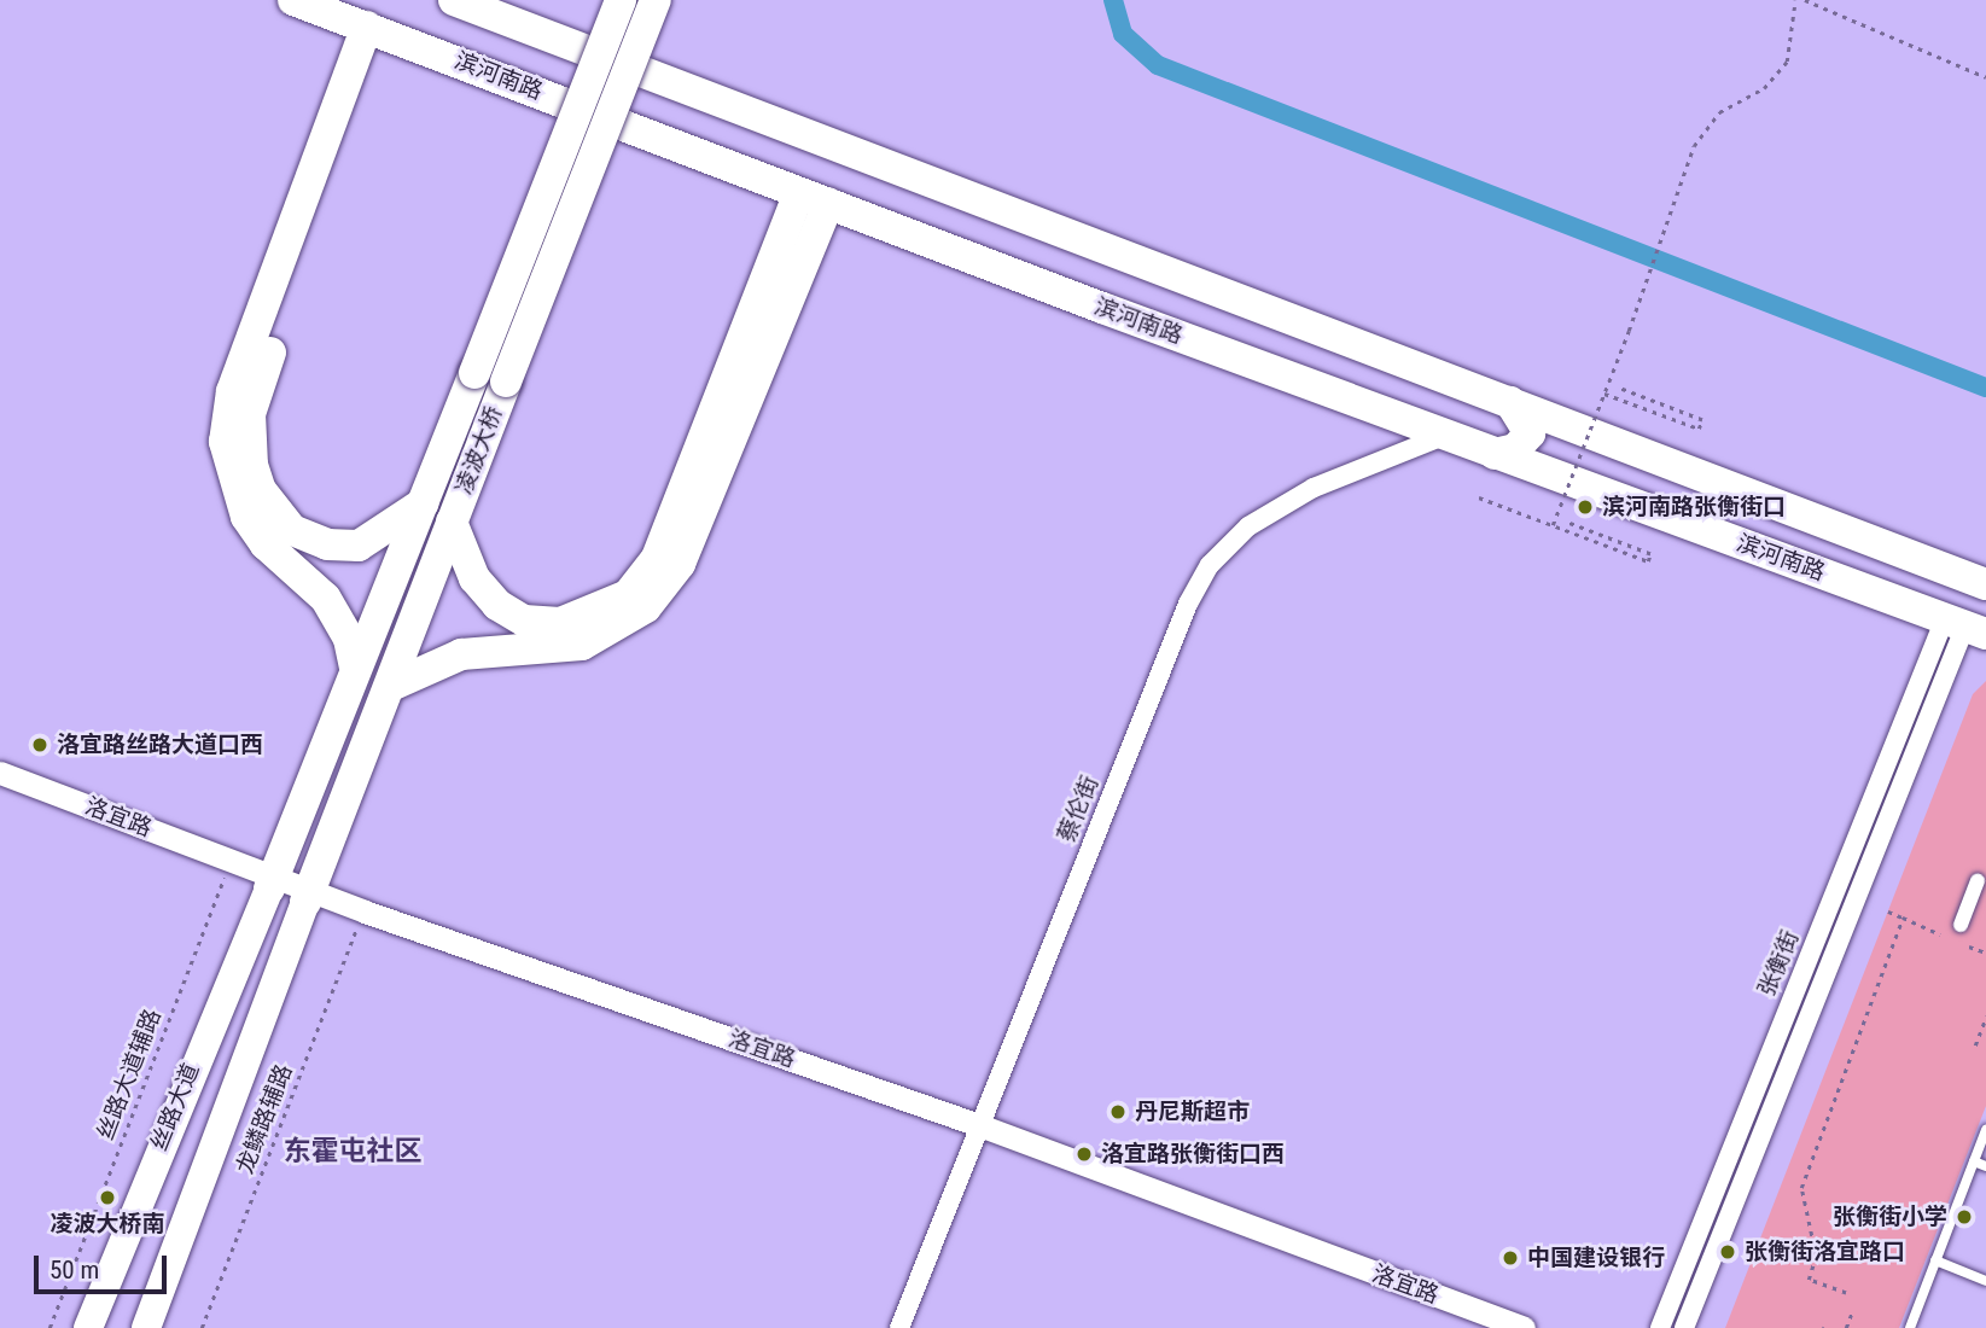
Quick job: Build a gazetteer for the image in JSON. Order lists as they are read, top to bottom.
{
  "streets": {
    "highway": ["滨河南路", "凌波大桥"],
    "main road": ["丝路大道"],
    "street": ["蔡伦街", "洛宜路", "张衡街"],
    "path": ["丝路大道辅路", "龙鳞路辅路"]
  },
  "crossings": [
    ["滨河南路", "蔡伦街"],
    ["滨河南路", "张衡街"],
    ["凌波大桥", "洛宜路"],
    ["凌波大桥", "丝路大道辅路"],
    ["凌波大桥", "丝路大道"],
    ["蔡伦街", "洛宜路"],
    ["洛宜路", "丝路大道辅路"],
    ["洛宜路", "丝路大道"],
    ["洛宜路", "龙鳞路辅路"],
    ["丝路大道辅路", "丝路大道"]
  ],
  "districts": ["东霍屯社区"],
  "places": [
    "滨河南路张衡街口",
    "洛宜路丝路大道口西",
    "丹尼斯超市",
    "洛宜路张衡街口西",
    "凌波大桥南",
    "张衡街小学",
    "张衡街洛宜路口",
    "中国建设银行"
  ],
  "scale_bar": "50 m"
}
